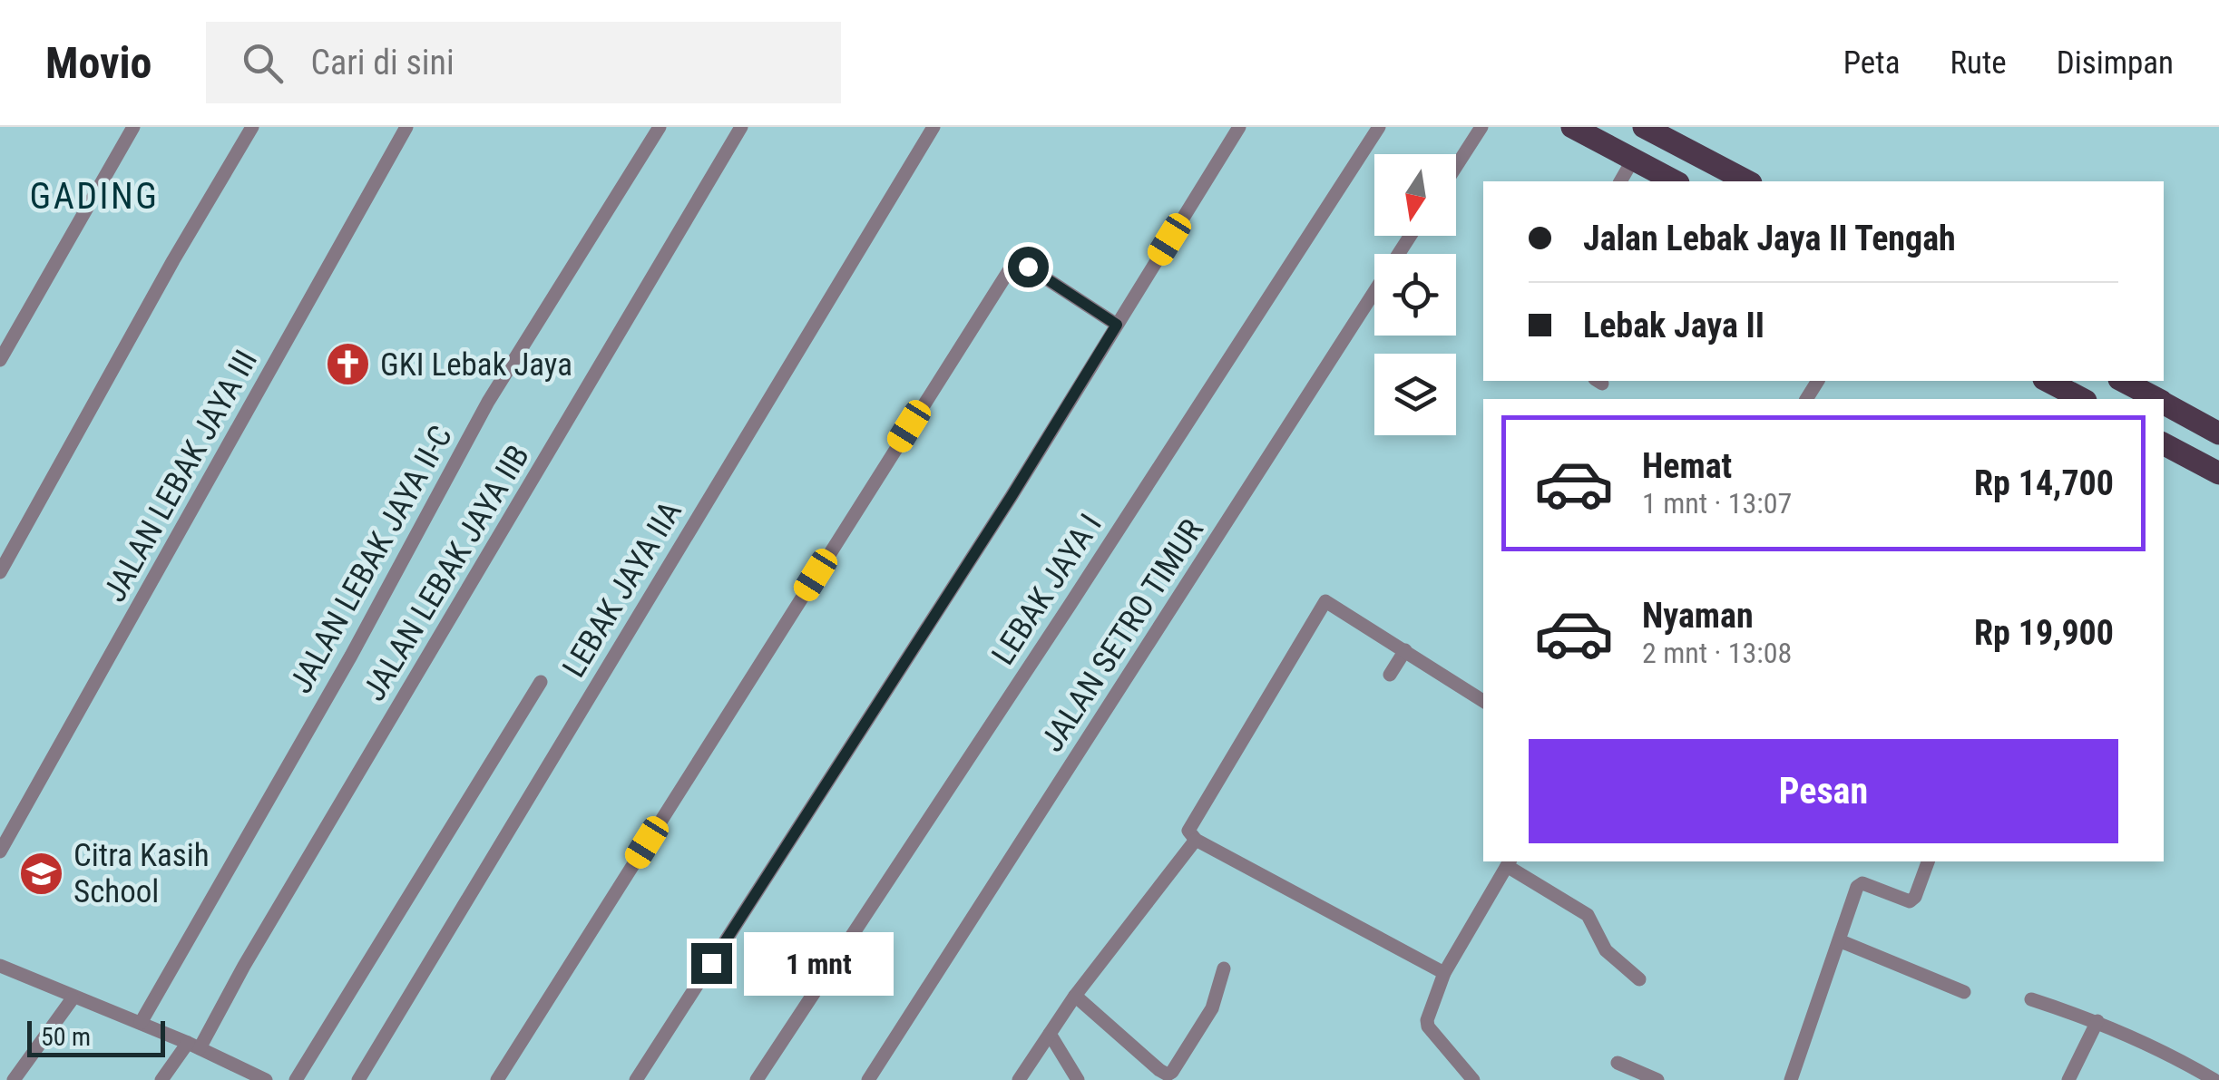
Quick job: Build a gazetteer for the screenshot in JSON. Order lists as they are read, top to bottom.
{
  "streets": {
    "street": [
      "JALAN LEBAK JAYA III",
      "JALAN LEBAK JAYA II-C",
      "JALAN LEBAK JAYA IIB",
      "LEBAK JAYA IIA",
      "LEBAK JAYA I",
      "JALAN SETRO TIMUR"
    ]
  },
  "districts": ["GADING"],
  "places": {
    "church": ["GKI Lebak Jaya"],
    "school or university": ["Citra Kasih School"]
  },
  "scale_bar": "50 m",
  "north": "bottom",
  "page": {
    "header": "Movio",
    "search": "Cari di sini",
    "nav": ["Peta", "Rute", "Disimpan"],
    "banner": ["Jalan Lebak Jaya II Tengah", "Lebak Jaya II"],
    "list": [
      {
        "name": "Hemat",
        "note": "1 mnt · 13:07",
        "value": "Rp 14,700"
      },
      {
        "name": "Nyaman",
        "note": "2 mnt · 13:08",
        "value": "Rp 19,900"
      }
    ],
    "buttons": "Pesan",
    "bubble": "1 mnt",
    "scale": "50 m"
  }
}
